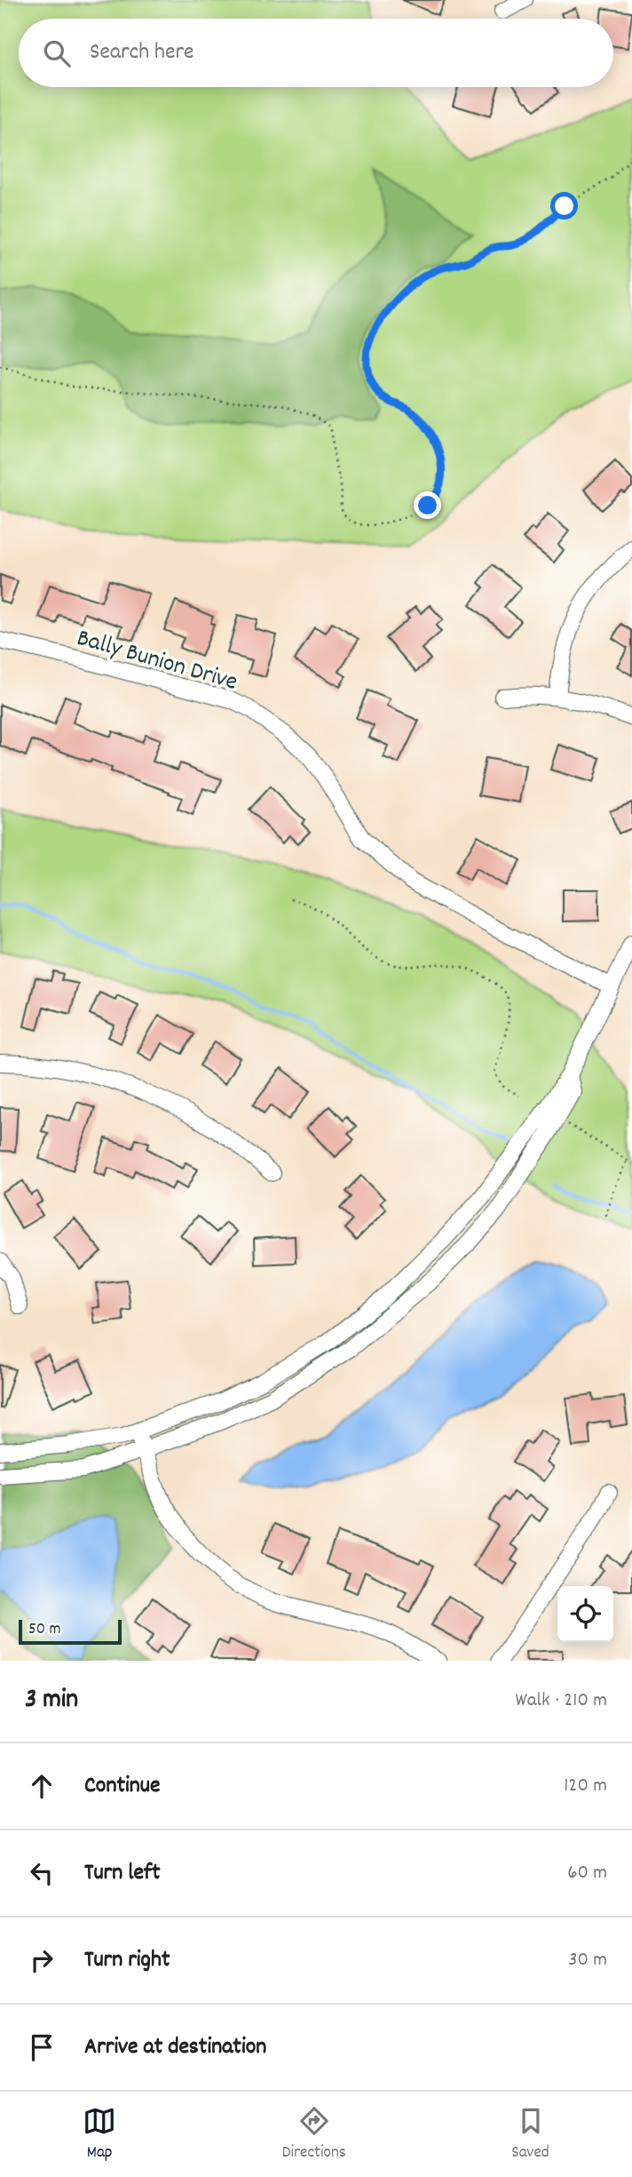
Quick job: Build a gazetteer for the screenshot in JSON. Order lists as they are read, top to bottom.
{
  "streets": {
    "street": ["Bally Bunion Drive"]
  },
  "scale_bar": "50 m",
  "page": {
    "search": "Search here",
    "scale": "50 m",
    "heading": ["3 min", "Walk · 210 m"],
    "list": [
      ["Continue", "120 m"],
      ["Turn left", "60 m"],
      ["Turn right", "30 m"],
      "Arrive at destination"
    ],
    "nav": ["Map", "Directions", "Saved"]
  }
}
